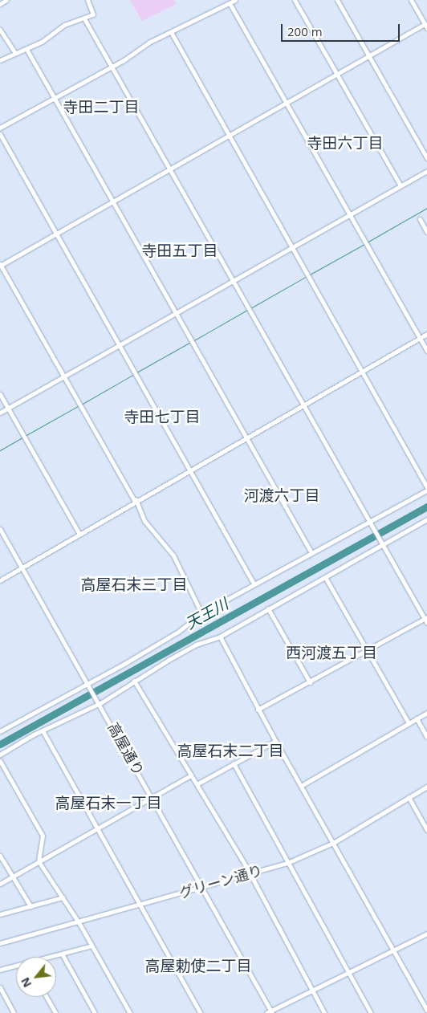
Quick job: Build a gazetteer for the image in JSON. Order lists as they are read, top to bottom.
{
  "streets": {
    "street": ["高屋通り", "グリーン通り"]
  },
  "crossings": [
    ["高屋通り", "グリーン通り"]
  ],
  "districts": [
    "寺田二丁目",
    "寺田六丁目",
    "寺田五丁目",
    "寺田七丁目",
    "河渡六丁目",
    "高屋石末三丁目",
    "西河渡五丁目",
    "高屋石末二丁目",
    "高屋石末一丁目",
    "高屋勅使二丁目"
  ],
  "water": ["天王川"],
  "scale_bar": "200 m",
  "north": "bottom left"
}
